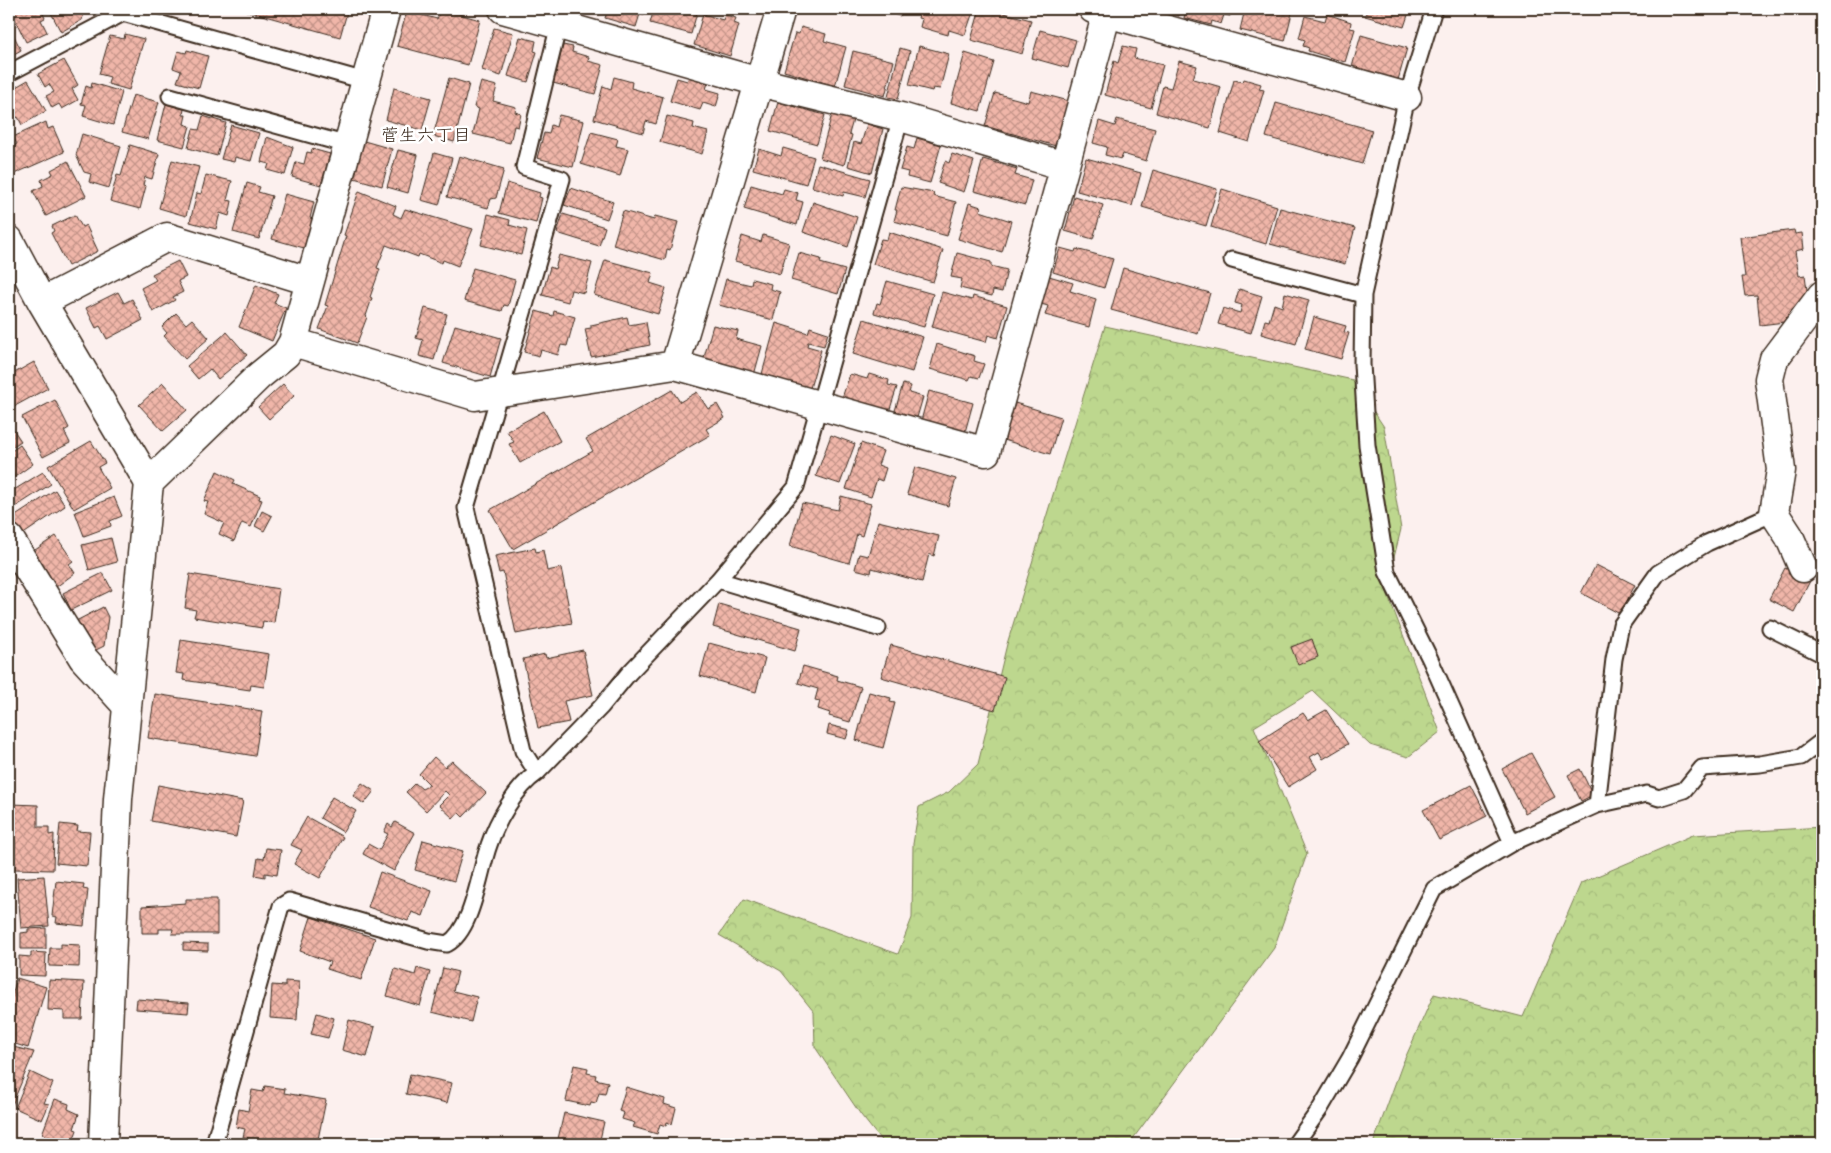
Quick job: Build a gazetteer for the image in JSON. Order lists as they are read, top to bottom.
{
  "districts": ["菅生六丁目"]
}
